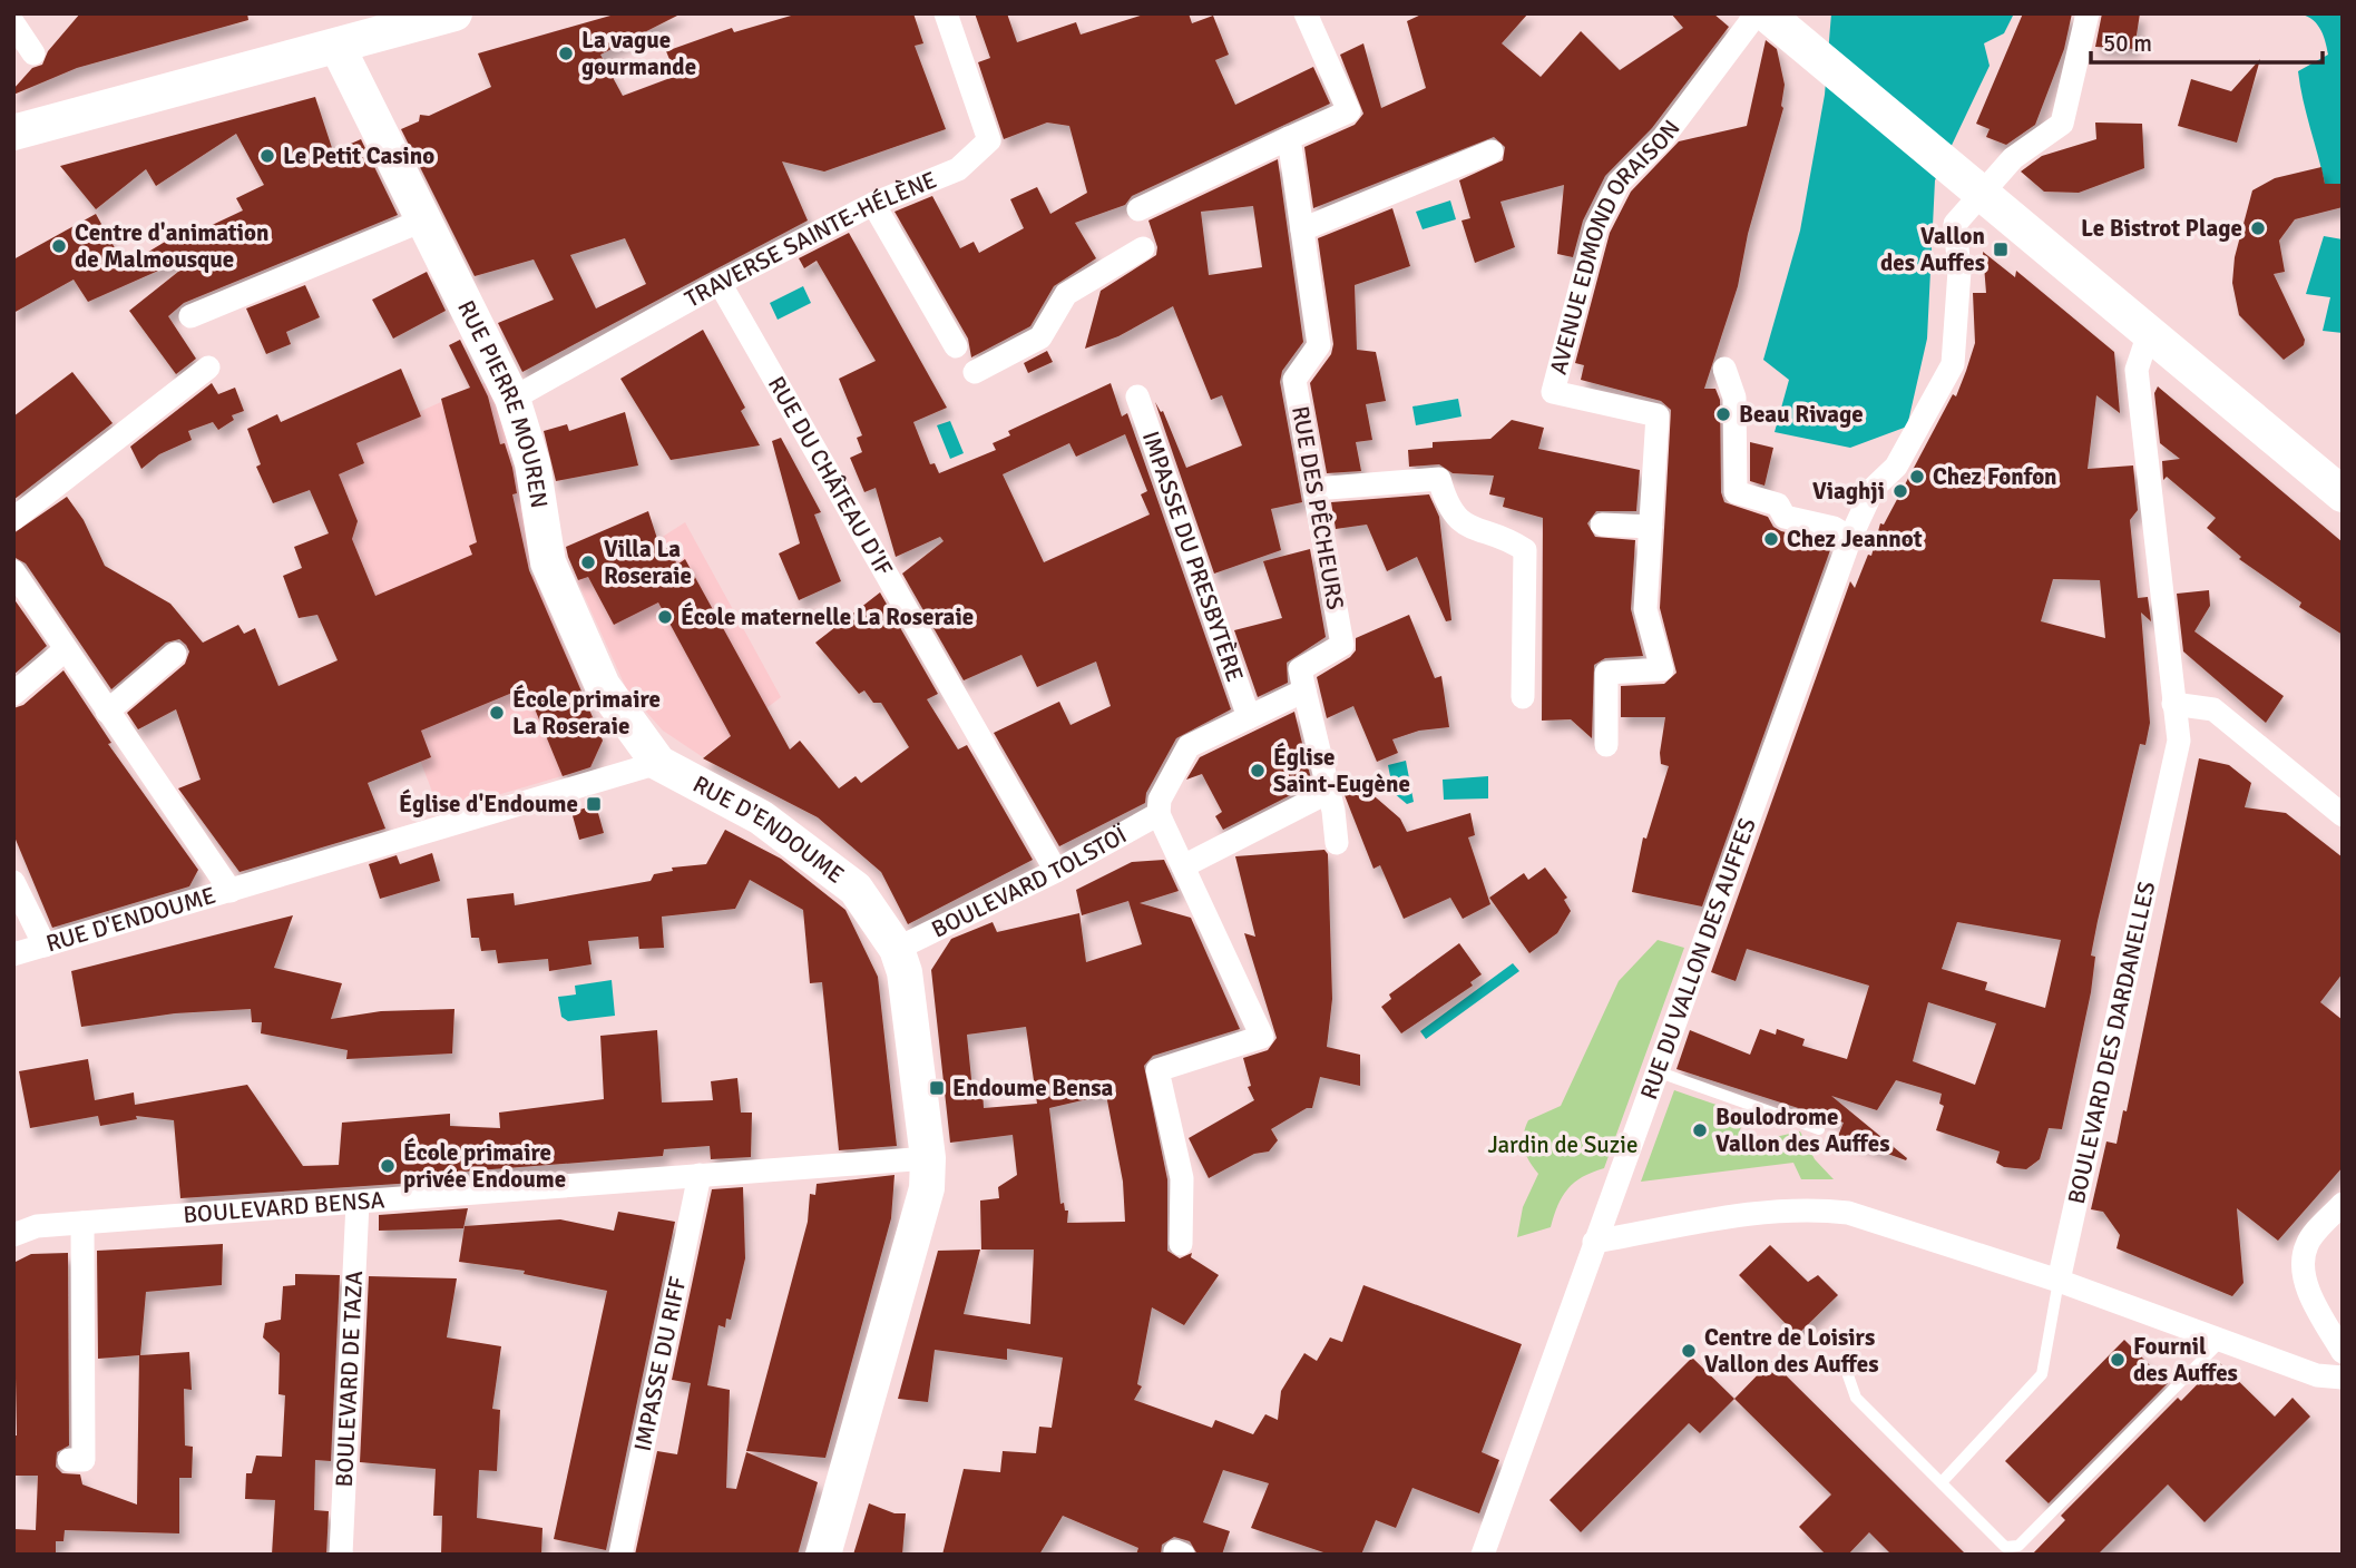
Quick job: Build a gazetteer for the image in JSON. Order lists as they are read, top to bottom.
{
  "streets": {
    "street": [
      "TRAVERSE SAINTE-HÉLÈNE",
      "AVENUE EDMOND ORAISON",
      "RUE PIERRE MOUREN",
      "RUE DU CHÂTEAU D'IF",
      "RUE DES PÊCHEURS",
      "IMPASSE DU PRESBYTÈRE",
      "RUE D'ENDOUME",
      "BOULEVARD TOLSTOÏ",
      "RUE DU VALLON DES AUFFES",
      "BOULEVARD DES DARDANELLES",
      "BOULEVARD BENSA",
      "IMPASSE DU RIFF",
      "BOULEVARD DE TAZA"
    ]
  },
  "crossings": [
    ["TRAVERSE SAINTE-HÉLÈNE", "RUE PIERRE MOUREN"],
    ["TRAVERSE SAINTE-HÉLÈNE", "RUE DU CHÂTEAU D'IF"],
    ["RUE PIERRE MOUREN", "RUE D'ENDOUME"],
    ["RUE DU CHÂTEAU D'IF", "BOULEVARD TOLSTOÏ"],
    ["RUE D'ENDOUME", "BOULEVARD TOLSTOÏ"],
    ["RUE D'ENDOUME", "BOULEVARD BENSA"],
    ["BOULEVARD BENSA", "IMPASSE DU RIFF"],
    ["BOULEVARD BENSA", "BOULEVARD DE TAZA"]
  ],
  "parks": ["Jardin de Suzie"],
  "places": {
    "other": [
      "La vague gourmande",
      "Le Petit Casino",
      "Le Bistrot Plage",
      "Centre d'animation de Malmousque",
      "Beau Rivage",
      "Chez Fonfon",
      "Viaghji",
      "Chez Jeannot",
      "Villa La Roseraie",
      "École maternelle La Roseraie",
      "École primaire La Roseraie",
      "Église Saint-Eugène",
      "Boulodrome Vallon des Auffes",
      "École primaire privée Endoume",
      "Centre de Loisirs Vallon des Auffes",
      "Fournil des Auffes"
    ],
    "transit": ["Vallon des Auffes", "Église d'Endoume", "Endoume Bensa"]
  },
  "scale_bar": "50 m"
}
